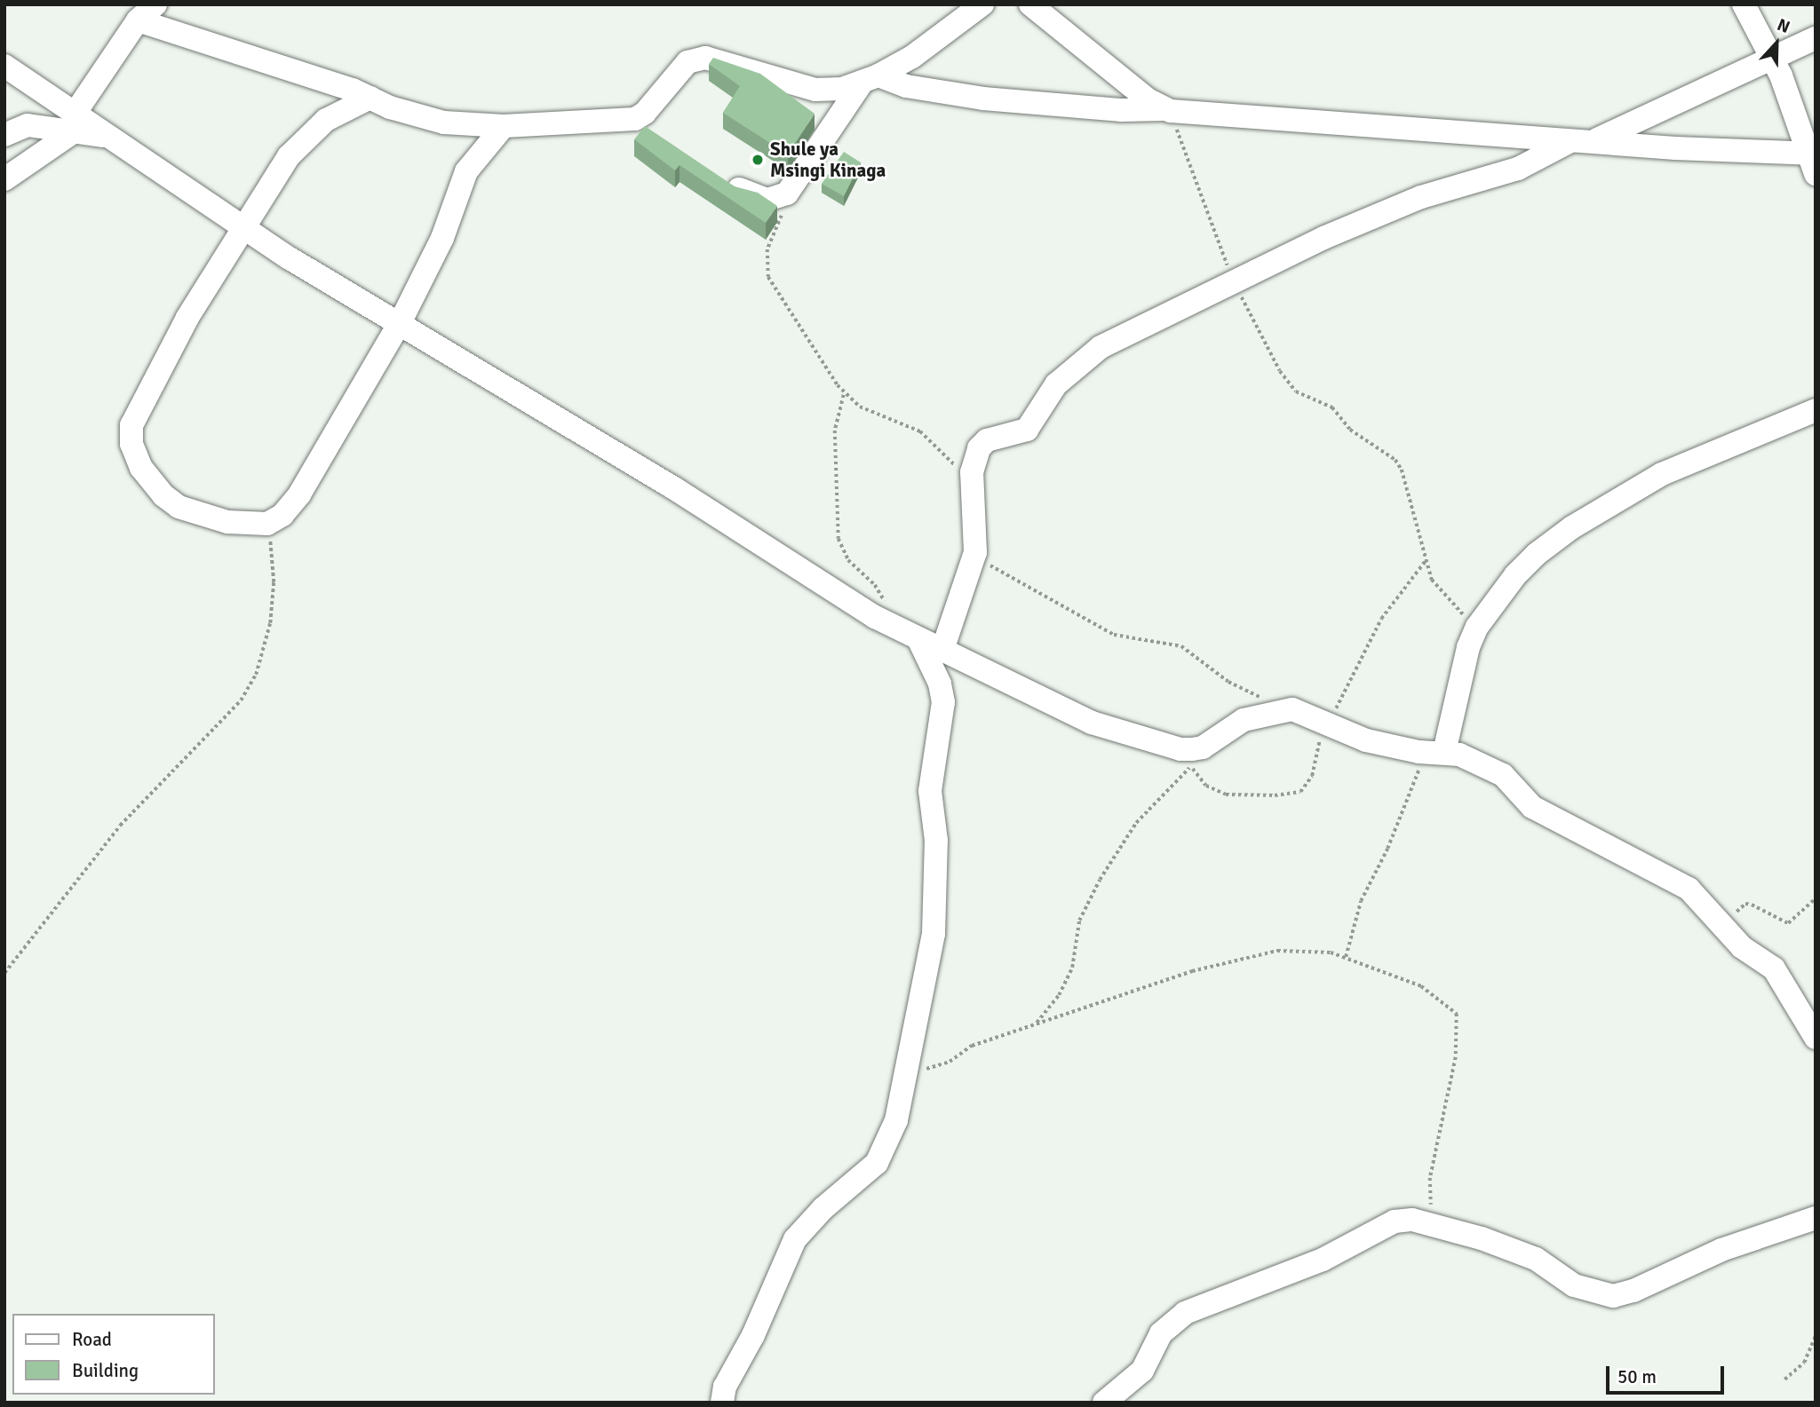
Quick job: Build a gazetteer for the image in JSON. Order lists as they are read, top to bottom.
{
  "places": ["Shule ya Msingi Kinaga"],
  "legend": ["Road", "Building"],
  "scale_bar": "50 m",
  "north": "top"
}
